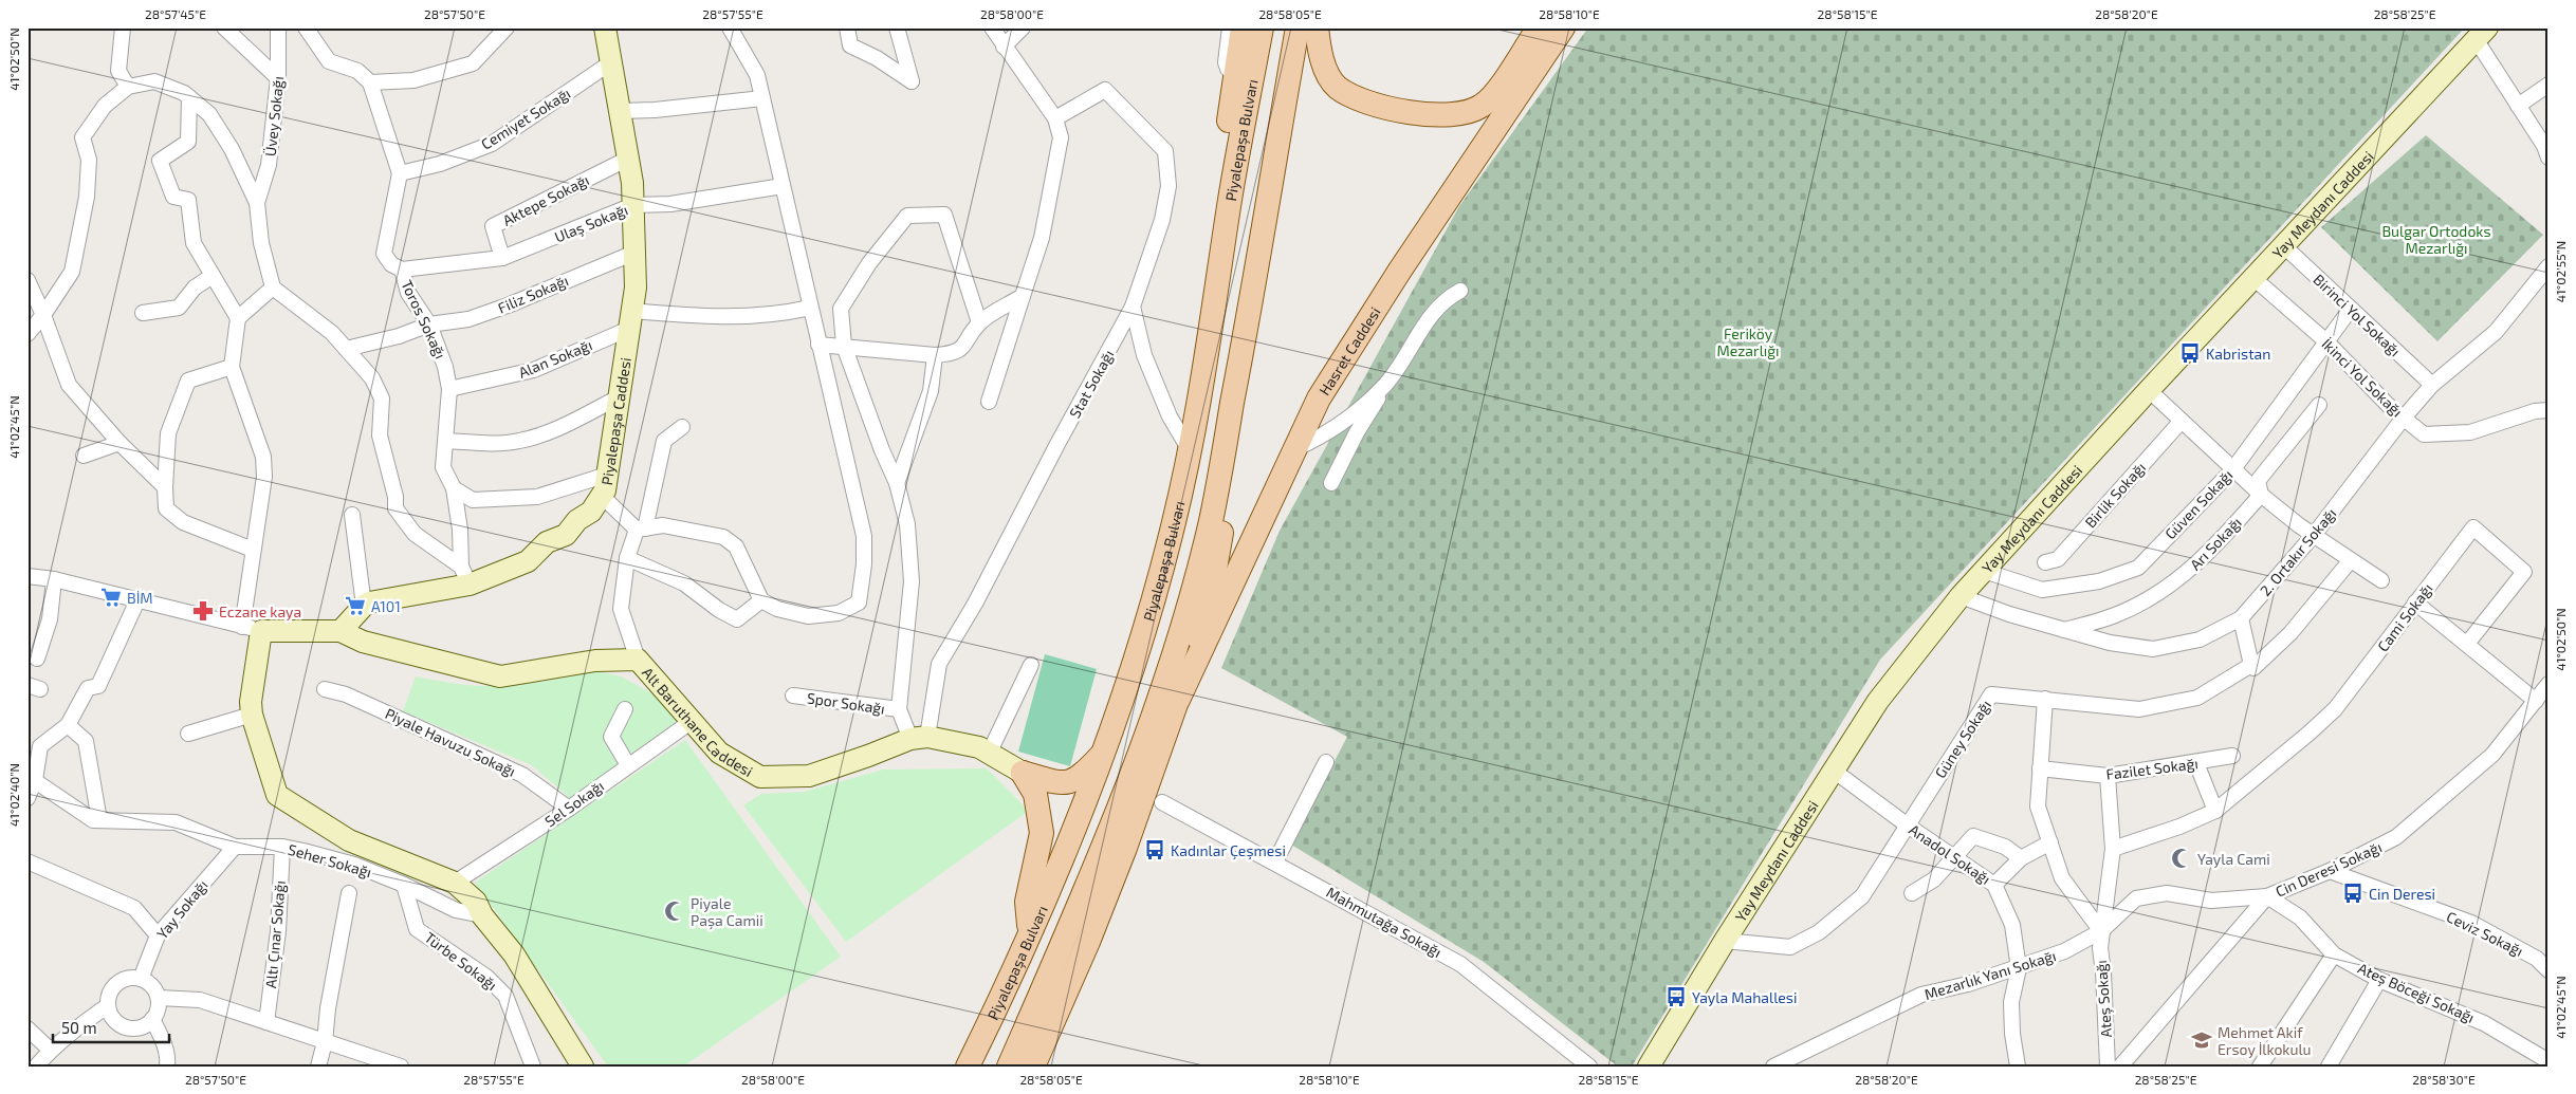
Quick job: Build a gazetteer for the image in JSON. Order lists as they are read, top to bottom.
{
  "streets": {
    "main road": ["Piyalepaşa Bulvarı", "Hasret Caddesi"],
    "street": [
      "Üvey Sokağı",
      "Cemiyet Sokağı",
      "Aktepe Sokağı",
      "Yay Meydanı Caddesi",
      "Ulaş Sokağı",
      "Filiz Sokağı",
      "Birinci Yol Sokağı",
      "Toros Sokağı",
      "Alan Sokağı",
      "İkinci Yol Sokağı",
      "Stat Sokağı",
      "Piyalepaşa Caddesi",
      "Birlik Sokağı",
      "Güven Sokağı",
      "Arı Sokağı",
      "2. Ortakır Sokağı",
      "Cami Sokağı",
      "Spor Sokağı",
      "Alt Baruthane Caddesi",
      "Güney Sokağı",
      "Piyale Havuzu Sokağı",
      "Fazilet Sokağı",
      "Sel Sokağı",
      "Anadol Sokağı",
      "Seher Sokağı",
      "Cin Deresi Sokağı",
      "Yay Sokağı",
      "Mahmutağa Sokağı",
      "Ceviz Sokağı",
      "Altı Çınar Sokağı",
      "Türbe Sokağı",
      "Mezarlık Yanı Sokağı",
      "Ateş Böceği Sokağı",
      "Ateş Sokağı"
    ]
  },
  "crossings": [
    ["Cemiyet Sokağı", "Toros Sokağı"],
    ["Cemiyet Sokağı", "Piyalepaşa Caddesi"],
    ["Aktepe Sokağı", "Ulaş Sokağı"],
    ["Aktepe Sokağı", "Piyalepaşa Caddesi"],
    ["Yay Meydanı Caddesi", "Birinci Yol Sokağı"],
    ["Yay Meydanı Caddesi", "İkinci Yol Sokağı"],
    ["Yay Meydanı Caddesi", "Güven Sokağı"],
    ["Yay Meydanı Caddesi", "2. Ortakır Sokağı"],
    ["Yay Meydanı Caddesi", "Güney Sokağı"],
    ["Yay Meydanı Caddesi", "Anadol Sokağı"],
    ["Ulaş Sokağı", "Toros Sokağı"],
    ["Ulaş Sokağı", "Piyalepaşa Caddesi"],
    ["Filiz Sokağı", "Toros Sokağı"],
    ["Filiz Sokağı", "Piyalepaşa Caddesi"],
    ["Birinci Yol Sokağı", "Güven Sokağı"],
    ["Birinci Yol Sokağı", "2. Ortakır Sokağı"],
    ["Toros Sokağı", "Alan Sokağı"],
    ["Toros Sokağı", "Piyalepaşa Caddesi"],
    ["Alan Sokağı", "Piyalepaşa Caddesi"],
    ["İkinci Yol Sokağı", "Güven Sokağı"],
    ["İkinci Yol Sokağı", "2. Ortakır Sokağı"],
    ["Stat Sokağı", "Alt Baruthane Caddesi"],
    ["Arı Sokağı", "2. Ortakır Sokağı"],
    ["2. Ortakır Sokağı", "Güney Sokağı"],
    ["Alt Baruthane Caddesi", "Sel Sokağı"],
    ["Güney Sokağı", "Anadol Sokağı"],
    ["Piyale Havuzu Sokağı", "Sel Sokağı"],
    ["Anadol Sokağı", "Mezarlık Yanı Sokağı"],
    ["Seher Sokağı", "Yay Sokağı"],
    ["Seher Sokağı", "Altı Çınar Sokağı"],
    ["Seher Sokağı", "Türbe Sokağı"],
    ["Cin Deresi Sokağı", "Ceviz Sokağı"],
    ["Cin Deresi Sokağı", "Mezarlık Yanı Sokağı"],
    ["Cin Deresi Sokağı", "Ateş Böceği Sokağı"],
    ["Mezarlık Yanı Sokağı", "Ateş Böceği Sokağı"],
    ["Mezarlık Yanı Sokağı", "Ateş Sokağı"]
  ],
  "parks": ["Bulgar Ortodoks Mezarlığı", "Feriköy Mezarlığı"],
  "places": {
    "bus stop": [
      "Kabristan",
      "Kadınlar Çeşmesi",
      "Cin Deresi",
      "Yayla Mahallesi"
    ],
    "supermarket": ["BİM", "A101"],
    "pharmacy": ["Eczane kaya"],
    "mosque": ["Yayla Cami", "Piyale Paşa Camii"],
    "school or university": ["Mehmet Akif Ersoy İlkokulu"]
  },
  "scale_bar": "50 m",
  "coordinates": [
    "28°57'45\"E",
    "28°57'50\"E",
    "28°57'55\"E",
    "28°58'00\"E",
    "28°58'05\"E",
    "28°58'10\"E",
    "28°58'15\"E",
    "28°58'20\"E",
    "28°58'25\"E",
    "41°02'50\"N",
    "41°02'55\"N",
    "41°02'45\"N",
    "41°02'40\"N",
    "28°58'30\"E"
  ]
}
